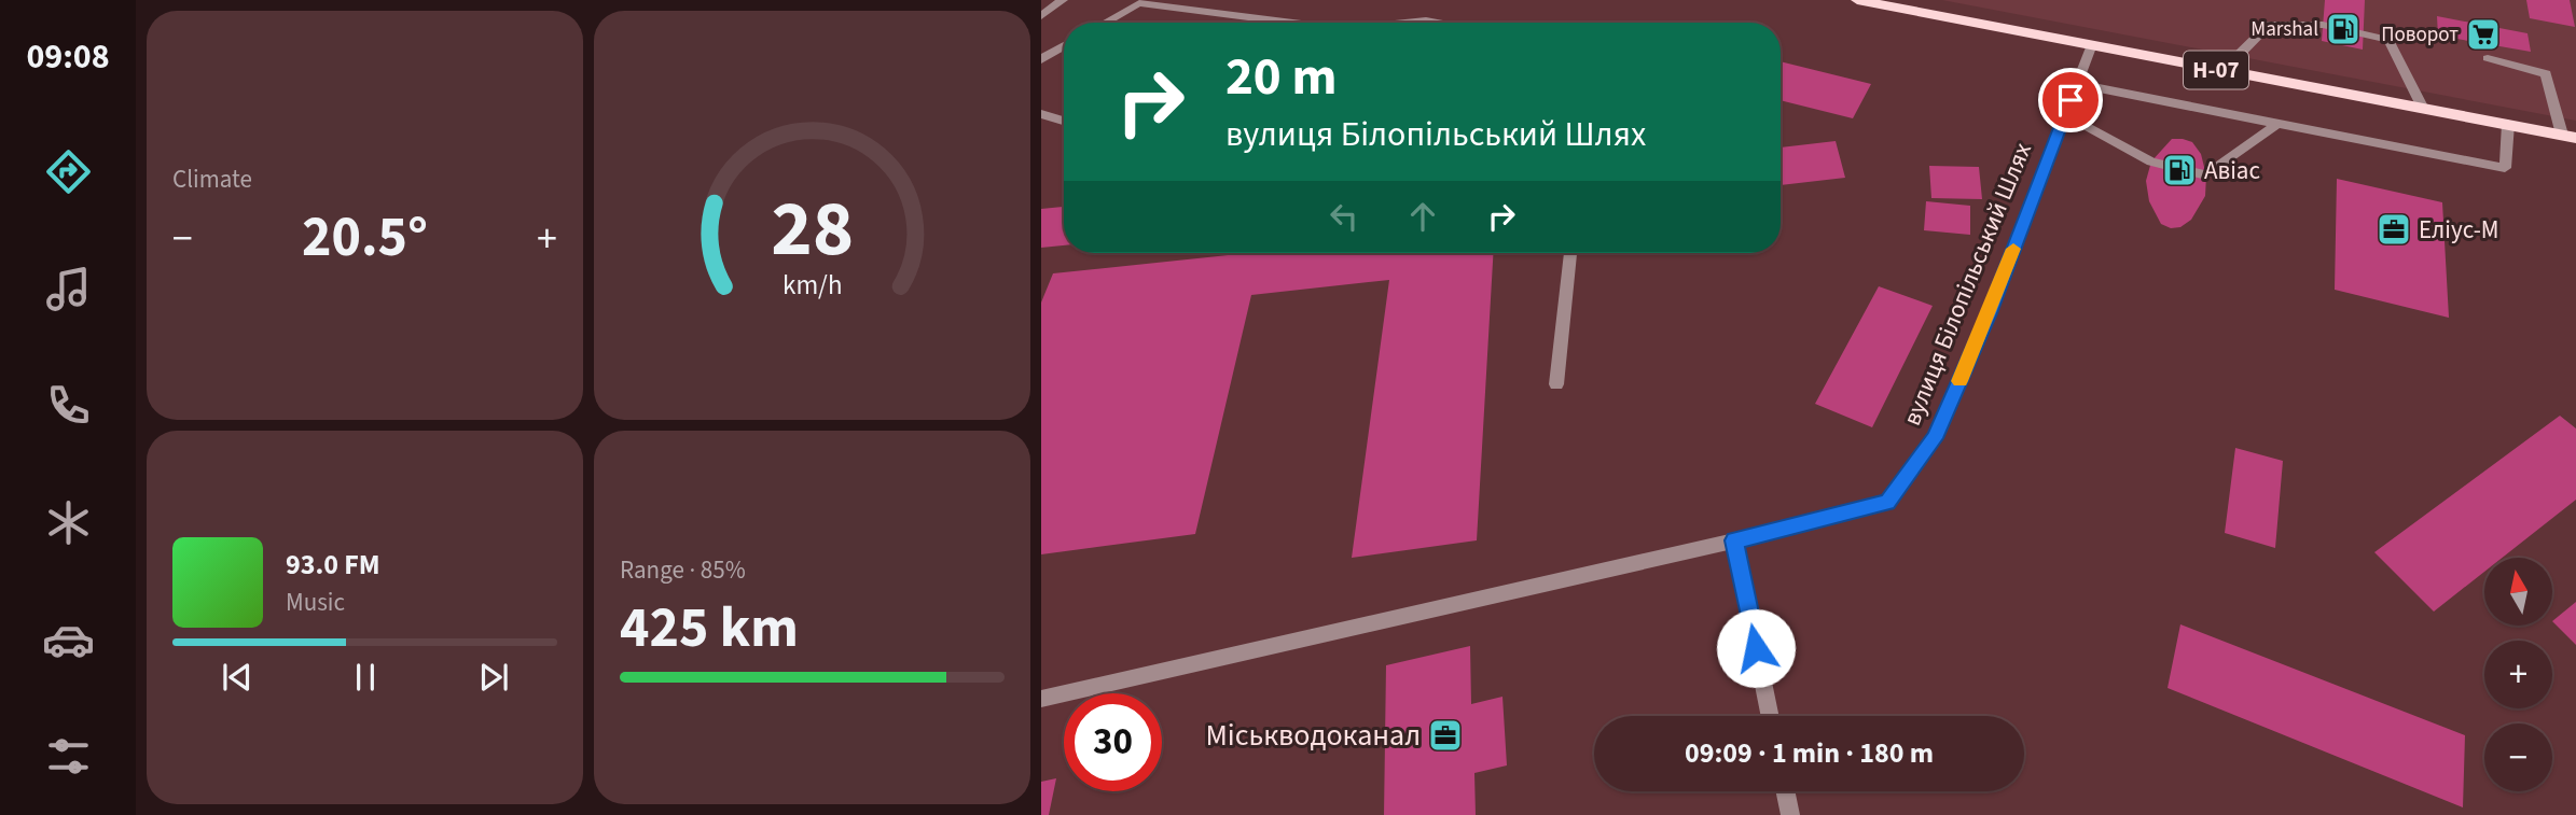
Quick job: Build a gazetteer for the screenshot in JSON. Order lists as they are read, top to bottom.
{
  "streets": {
    "main road": ["Н-07"],
    "street": ["вулиця Білопільський Шлях"]
  },
  "crossings": [
    ["Н-07", "вулиця Білопільський Шлях"]
  ],
  "places": {
    "fuel station": ["Marshal", "Авіас"],
    "supermarket": ["Поворот"],
    "office": ["Еліус-М", "Міськводоканал"]
  },
  "north": "top",
  "page": {
    "tabs": "09:08",
    "tile": [
      "Climate",
      ["Range · 85%", "425 km"]
    ],
    "turn": ["20 m", "вулиця Білопільський Шлях"],
    "heat": ["−", "20.5°", "+"],
    "song": ["93.0 FM", "Music"],
    "map_buttons": ["+", "−"],
    "limit": "30",
    "trip": "09:09 · 1 min · 180 m",
    "gauge": ["28", "km/h"]
  }
}
